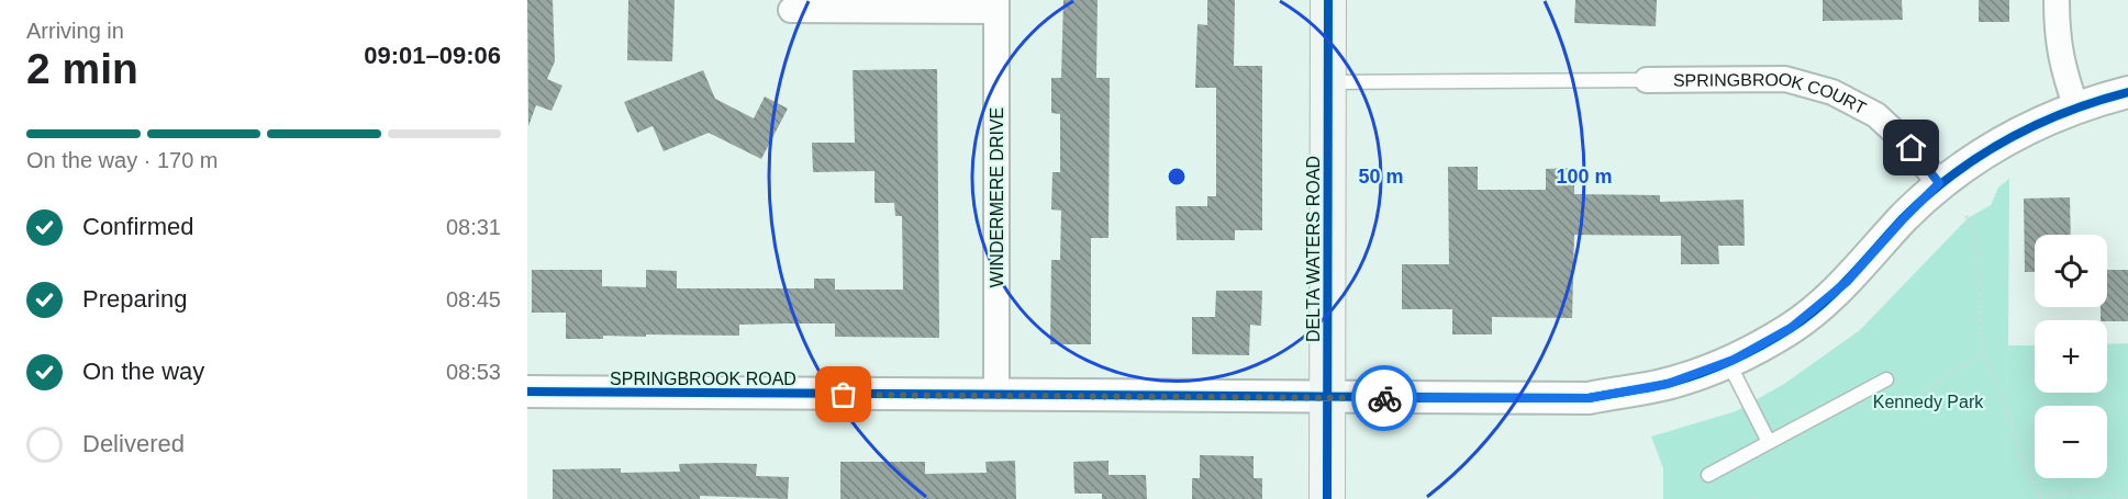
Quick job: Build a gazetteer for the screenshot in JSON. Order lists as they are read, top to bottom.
{
  "streets": {
    "main road": ["DELTA WATERS ROAD"],
    "street": ["SPRINGBROOK COURT", "WINDERMERE DRIVE", "SPRINGBROOK ROAD"]
  },
  "crossings": [
    ["SPRINGBROOK COURT", "SPRINGBROOK ROAD"],
    ["WINDERMERE DRIVE", "SPRINGBROOK ROAD"],
    ["DELTA WATERS ROAD", "SPRINGBROOK ROAD"]
  ],
  "parks": ["Kennedy Park"],
  "page": {
    "heading": ["2 min", "Arriving in", "09:01–09:06"],
    "bar": "On the way · 170 m",
    "list": [
      ["Confirmed", "08:31"],
      ["Preparing", "08:45"],
      ["On the way", "08:53"],
      "Delivered"
    ],
    "map_buttons": ["+", "−"]
  },
  "rings": ["50 m", "100 m"]
}
